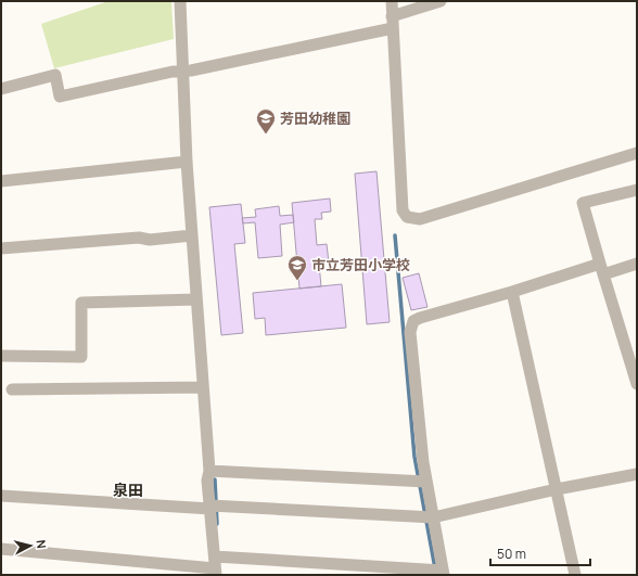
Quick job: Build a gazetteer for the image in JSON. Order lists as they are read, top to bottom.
{
  "districts": ["泉田"],
  "places": {
    "school or university": ["芳田幼稚園", "市立芳田小学校"]
  },
  "scale_bar": "50 m",
  "north": "right"
}
